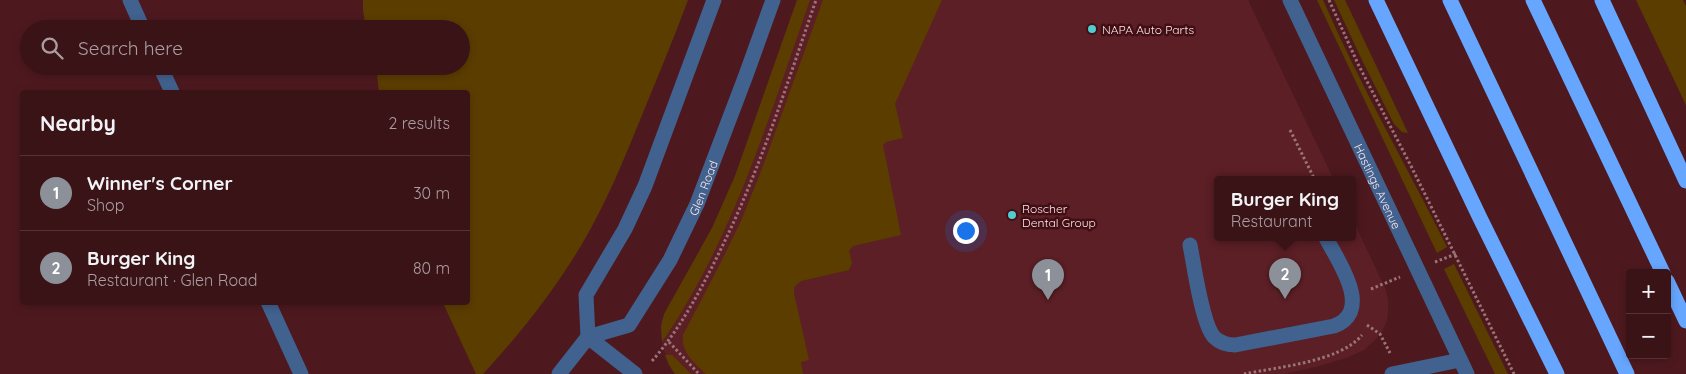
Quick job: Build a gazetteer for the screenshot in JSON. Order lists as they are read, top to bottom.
{
  "streets": {
    "street": ["Glen Road", "Hastings Avenue"]
  },
  "places": ["NAPA Auto Parts", "Roscher Dental Group"],
  "page": {
    "search": "Search here",
    "heading": ["Nearby", "2 results"],
    "list": [
      {
        "mark": "1",
        "name": "Winner's Corner",
        "note": "Shop",
        "value": "30 m"
      },
      {
        "mark": "2",
        "name": "Burger King",
        "note": "Restaurant · Glen Road",
        "value": "80 m"
      }
    ],
    "popup": ["Burger King", "Restaurant"],
    "pins": ["2", "1"],
    "map_buttons": ["+", "−"]
  }
}
